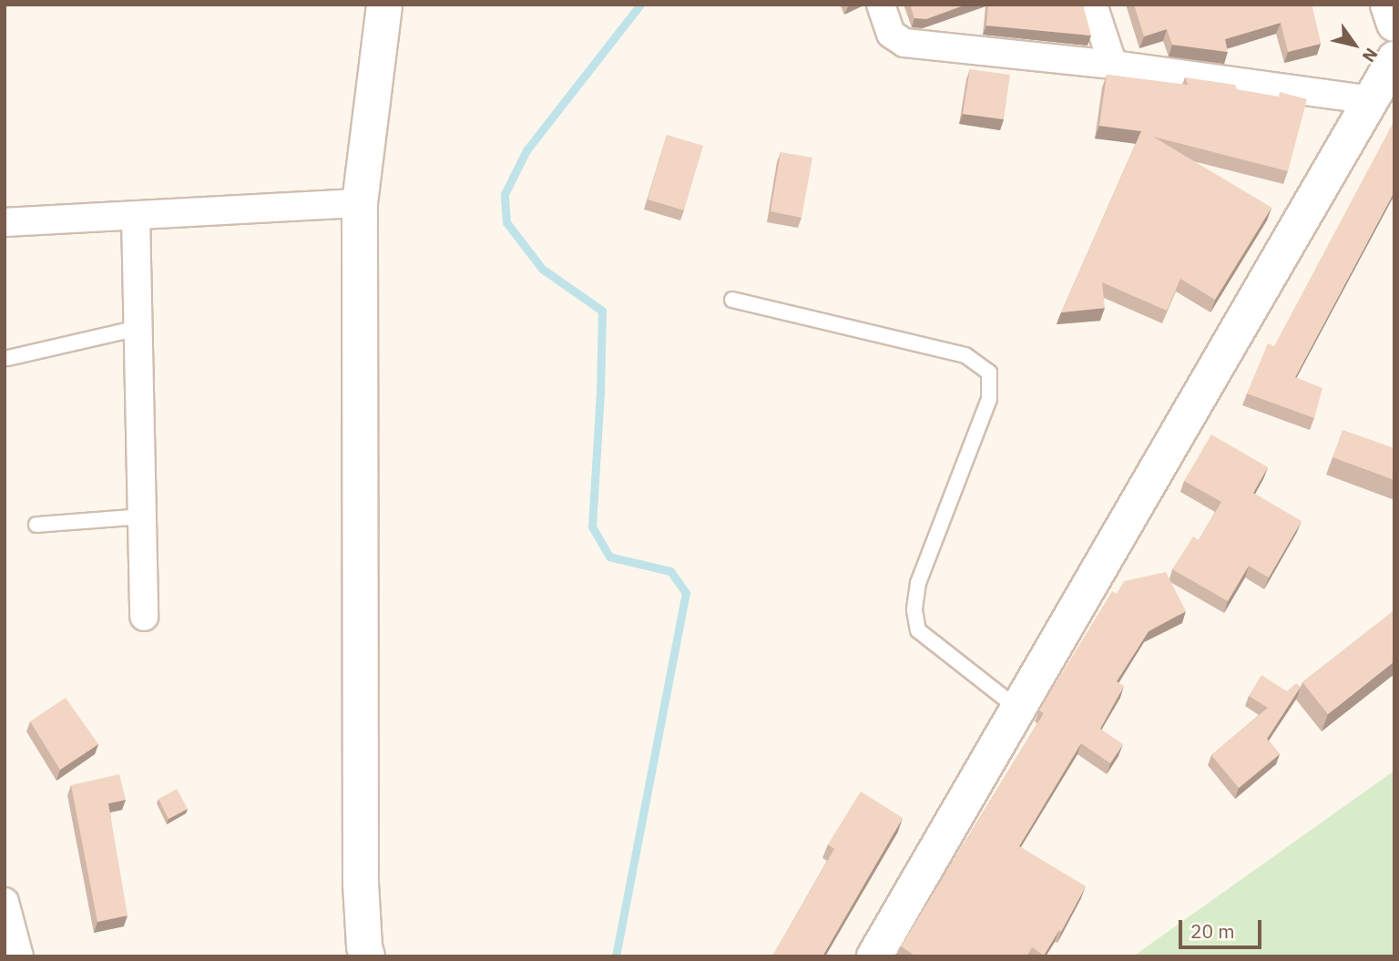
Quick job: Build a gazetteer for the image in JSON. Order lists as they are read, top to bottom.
{
  "scale_bar": "20 m",
  "north": "bottom right"
}
